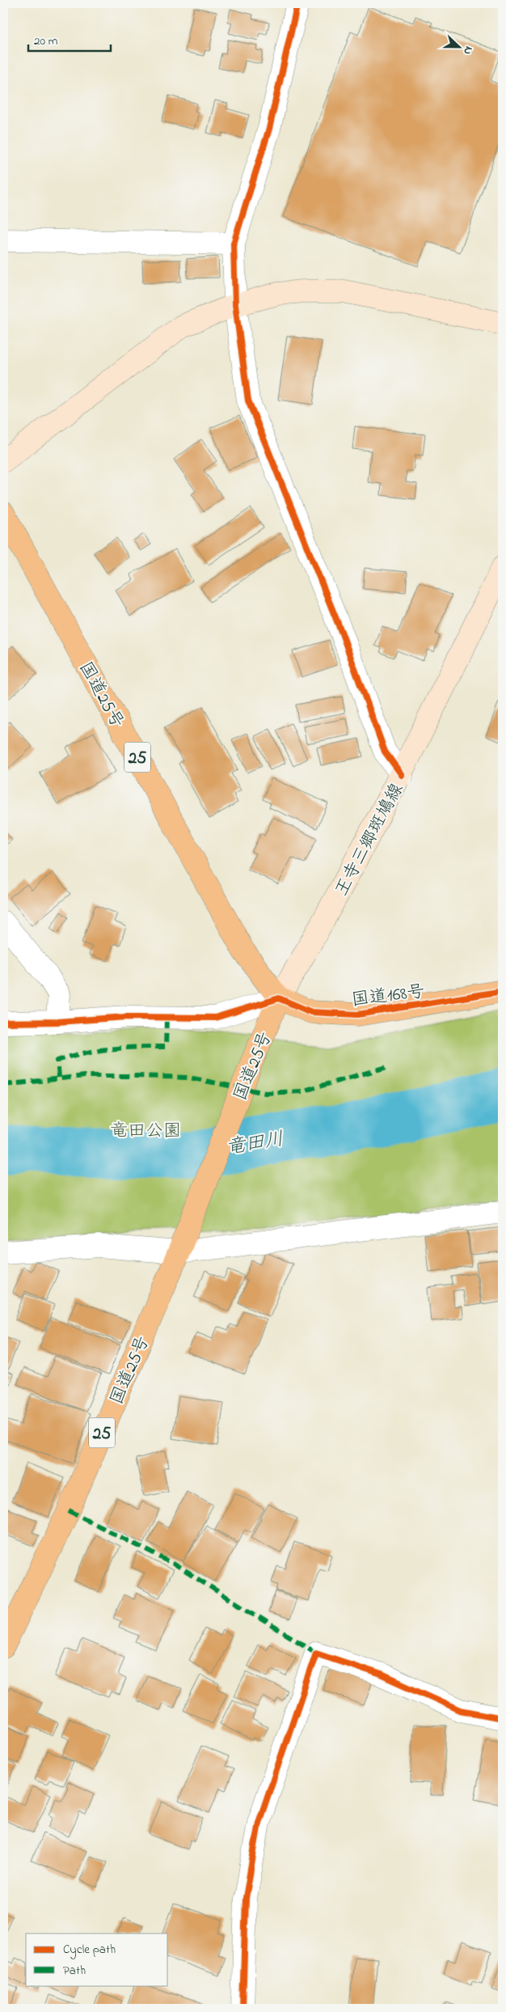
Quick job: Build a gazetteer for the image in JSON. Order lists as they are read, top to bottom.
{
  "streets": {
    "highway": ["国道25号", "25", "国道168号"],
    "street": ["王寺三郷斑鳩線"]
  },
  "crossings": [
    ["国道25号", "王寺三郷斑鳩線"],
    ["国道25号", "国道168号"],
    ["王寺三郷斑鳩線", "国道168号"]
  ],
  "water": ["竜田川"],
  "parks": ["竜田公園"],
  "legend": ["Cycle path", "Path"],
  "scale_bar": "20 m",
  "north": "right"
}
